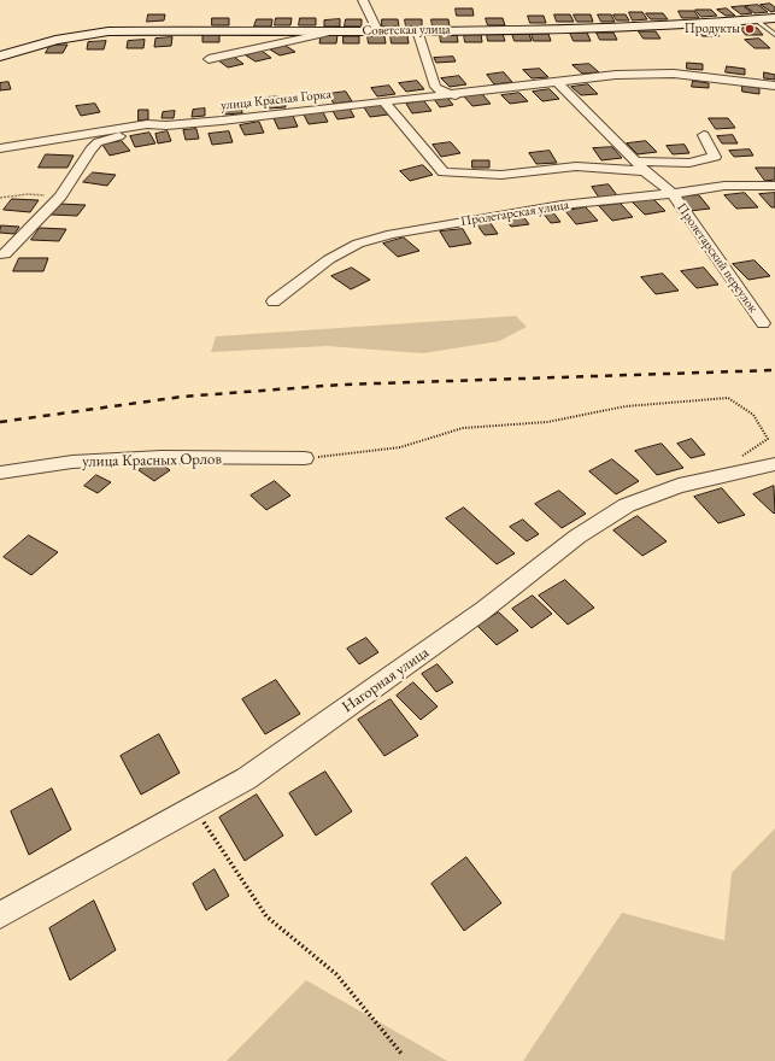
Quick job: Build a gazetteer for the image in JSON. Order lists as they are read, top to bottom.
{
  "streets": {
    "main road": ["Советская улица"],
    "street": [
      "улица Красная Горка",
      "Пролетарская улица",
      "Пролетарский переулок",
      "улица Красных Орлов",
      "Нагорная улица"
    ]
  },
  "crossings": [
    ["улица Красная Горка", "Пролетарский переулок"],
    ["Пролетарская улица", "Пролетарский переулок"]
  ],
  "places": ["Продукты"]
}
